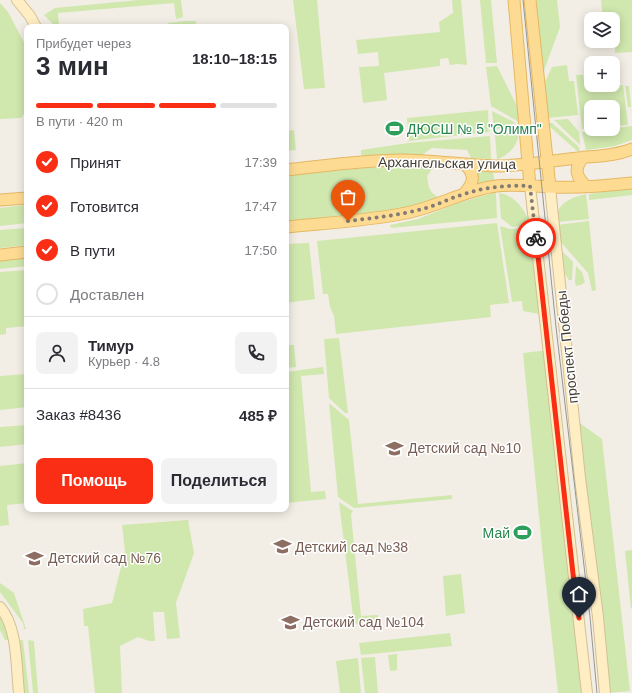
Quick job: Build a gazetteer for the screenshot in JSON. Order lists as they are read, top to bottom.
{
  "streets": {
    "main road": ["Архангельская улица", "проспект Победы"]
  },
  "crossings": [
    ["Архангельская улица", "проспект Победы"]
  ],
  "places": {
    "sports": ["ДЮСШ № 5 \"Олимп\"", "Май"],
    "school or university": [
      "Детский сад №10",
      "Детский сад №38",
      "Детский сад №76",
      "Детский сад №104"
    ]
  },
  "page": {
    "map_buttons": ["+", "−"],
    "heading": ["3 мин", "Прибудет через", "18:10–18:15"],
    "panel": [
      "Тимур",
      "Курьер · 4.8",
      "Заказ #8436",
      "485 ₽"
    ],
    "bar": "В пути · 420 m",
    "list": [
      ["Принят", "17:39"],
      ["Готовится", "17:47"],
      ["В пути", "17:50"],
      "Доставлен"
    ],
    "buttons": ["Помощь", "Поделиться"]
  }
}
